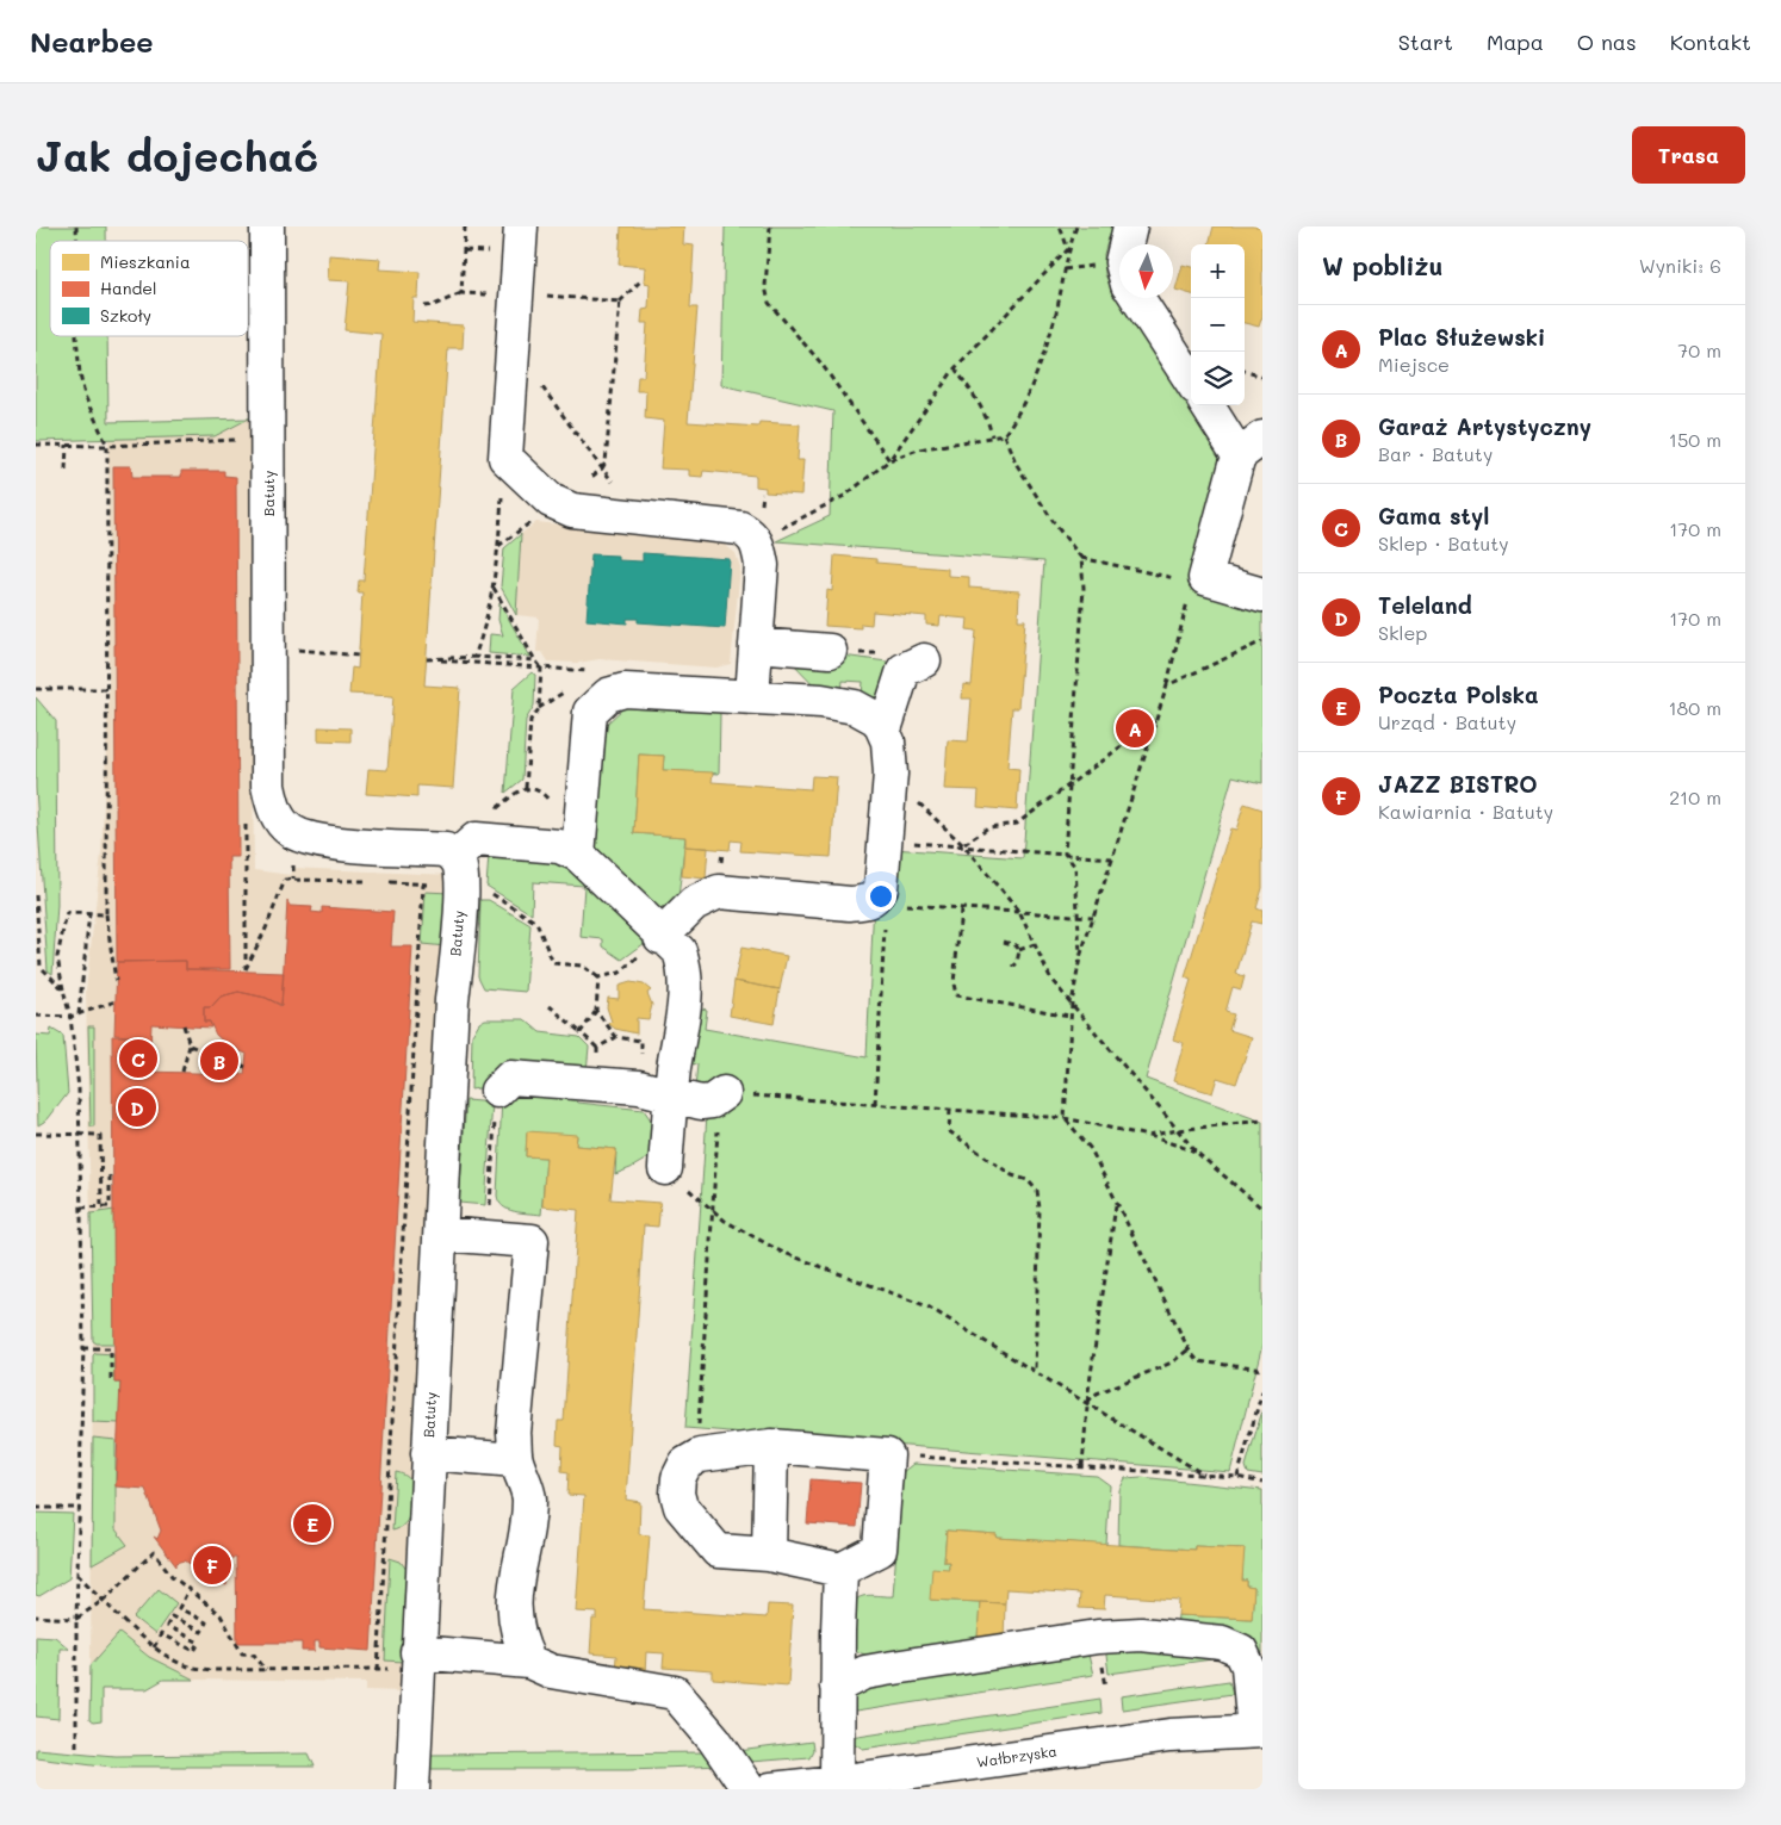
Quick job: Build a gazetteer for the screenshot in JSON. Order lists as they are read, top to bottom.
{
  "streets": {
    "street": ["Batuty", "Wałbrzyska"]
  },
  "legend": ["Mieszkania", "Handel", "Szkoły"],
  "north": "bottom",
  "page": {
    "header": "Nearbee",
    "nav": [
      "Start",
      "Mapa",
      "O nas",
      "Kontakt"
    ],
    "buttons": "Trasa",
    "title": "Jak dojechać",
    "heading": ["W pobliżu", "Wyniki: 6"],
    "map_buttons": ["+", "−"],
    "list": [
      {
        "mark": "A",
        "name": "Plac Służewski",
        "note": "Miejsce",
        "value": "70 m"
      },
      {
        "mark": "B",
        "name": "Garaż Artystyczny",
        "note": "Bar · Batuty",
        "value": "150 m"
      },
      {
        "mark": "C",
        "name": "Gama styl",
        "note": "Sklep · Batuty",
        "value": "170 m"
      },
      {
        "mark": "D",
        "name": "Teleland",
        "note": "Sklep",
        "value": "170 m"
      },
      {
        "mark": "E",
        "name": "Poczta Polska",
        "note": "Urząd · Batuty",
        "value": "180 m"
      },
      {
        "mark": "F",
        "name": "JAZZ BISTRO",
        "note": "Kawiarnia · Batuty",
        "value": "210 m"
      }
    ],
    "pins": [
      "A",
      "C",
      "B",
      "D",
      "E",
      "F"
    ]
  }
}
